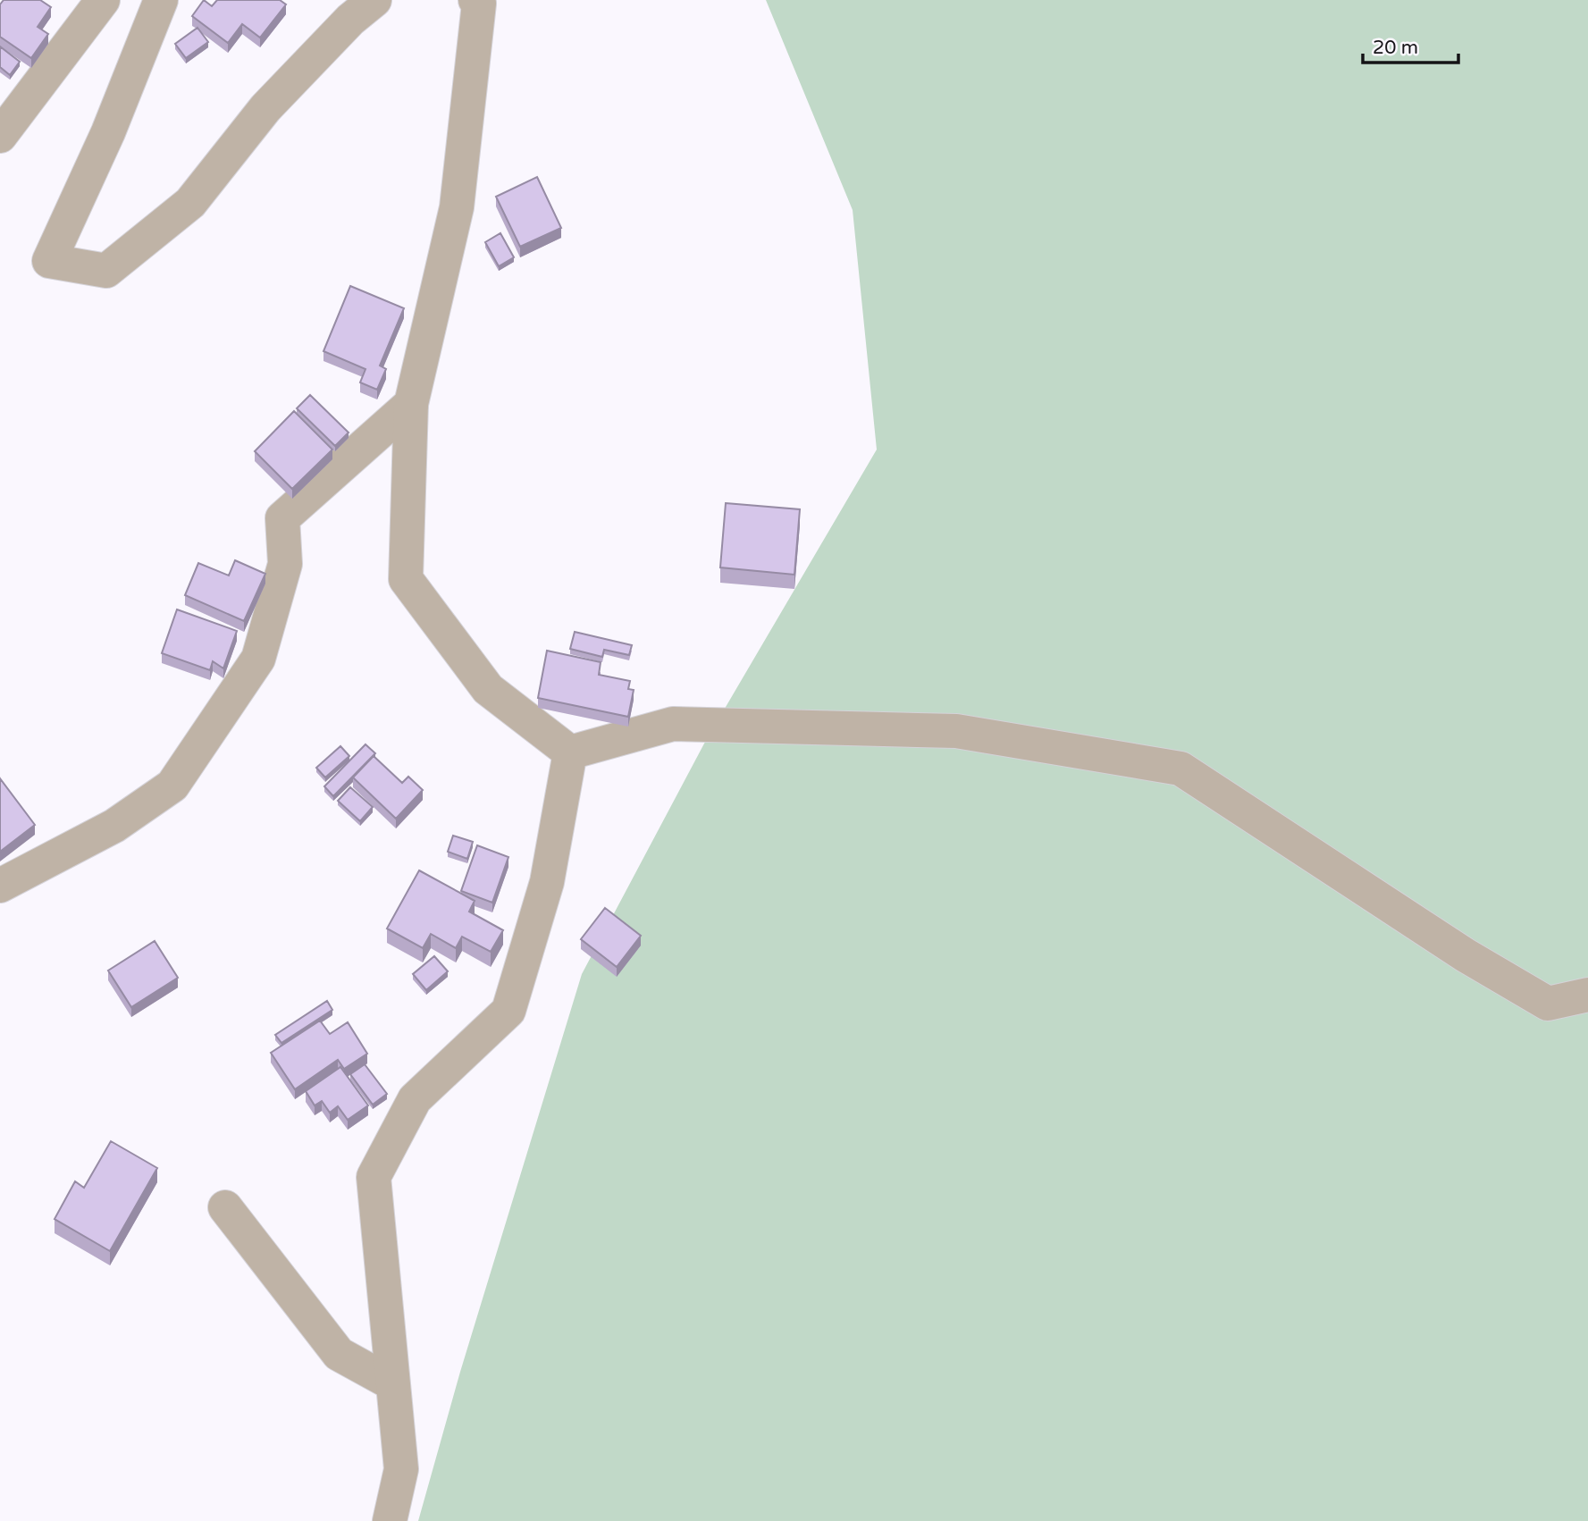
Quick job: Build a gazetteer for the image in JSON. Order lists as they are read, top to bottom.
{
  "scale_bar": "20 m"
}
